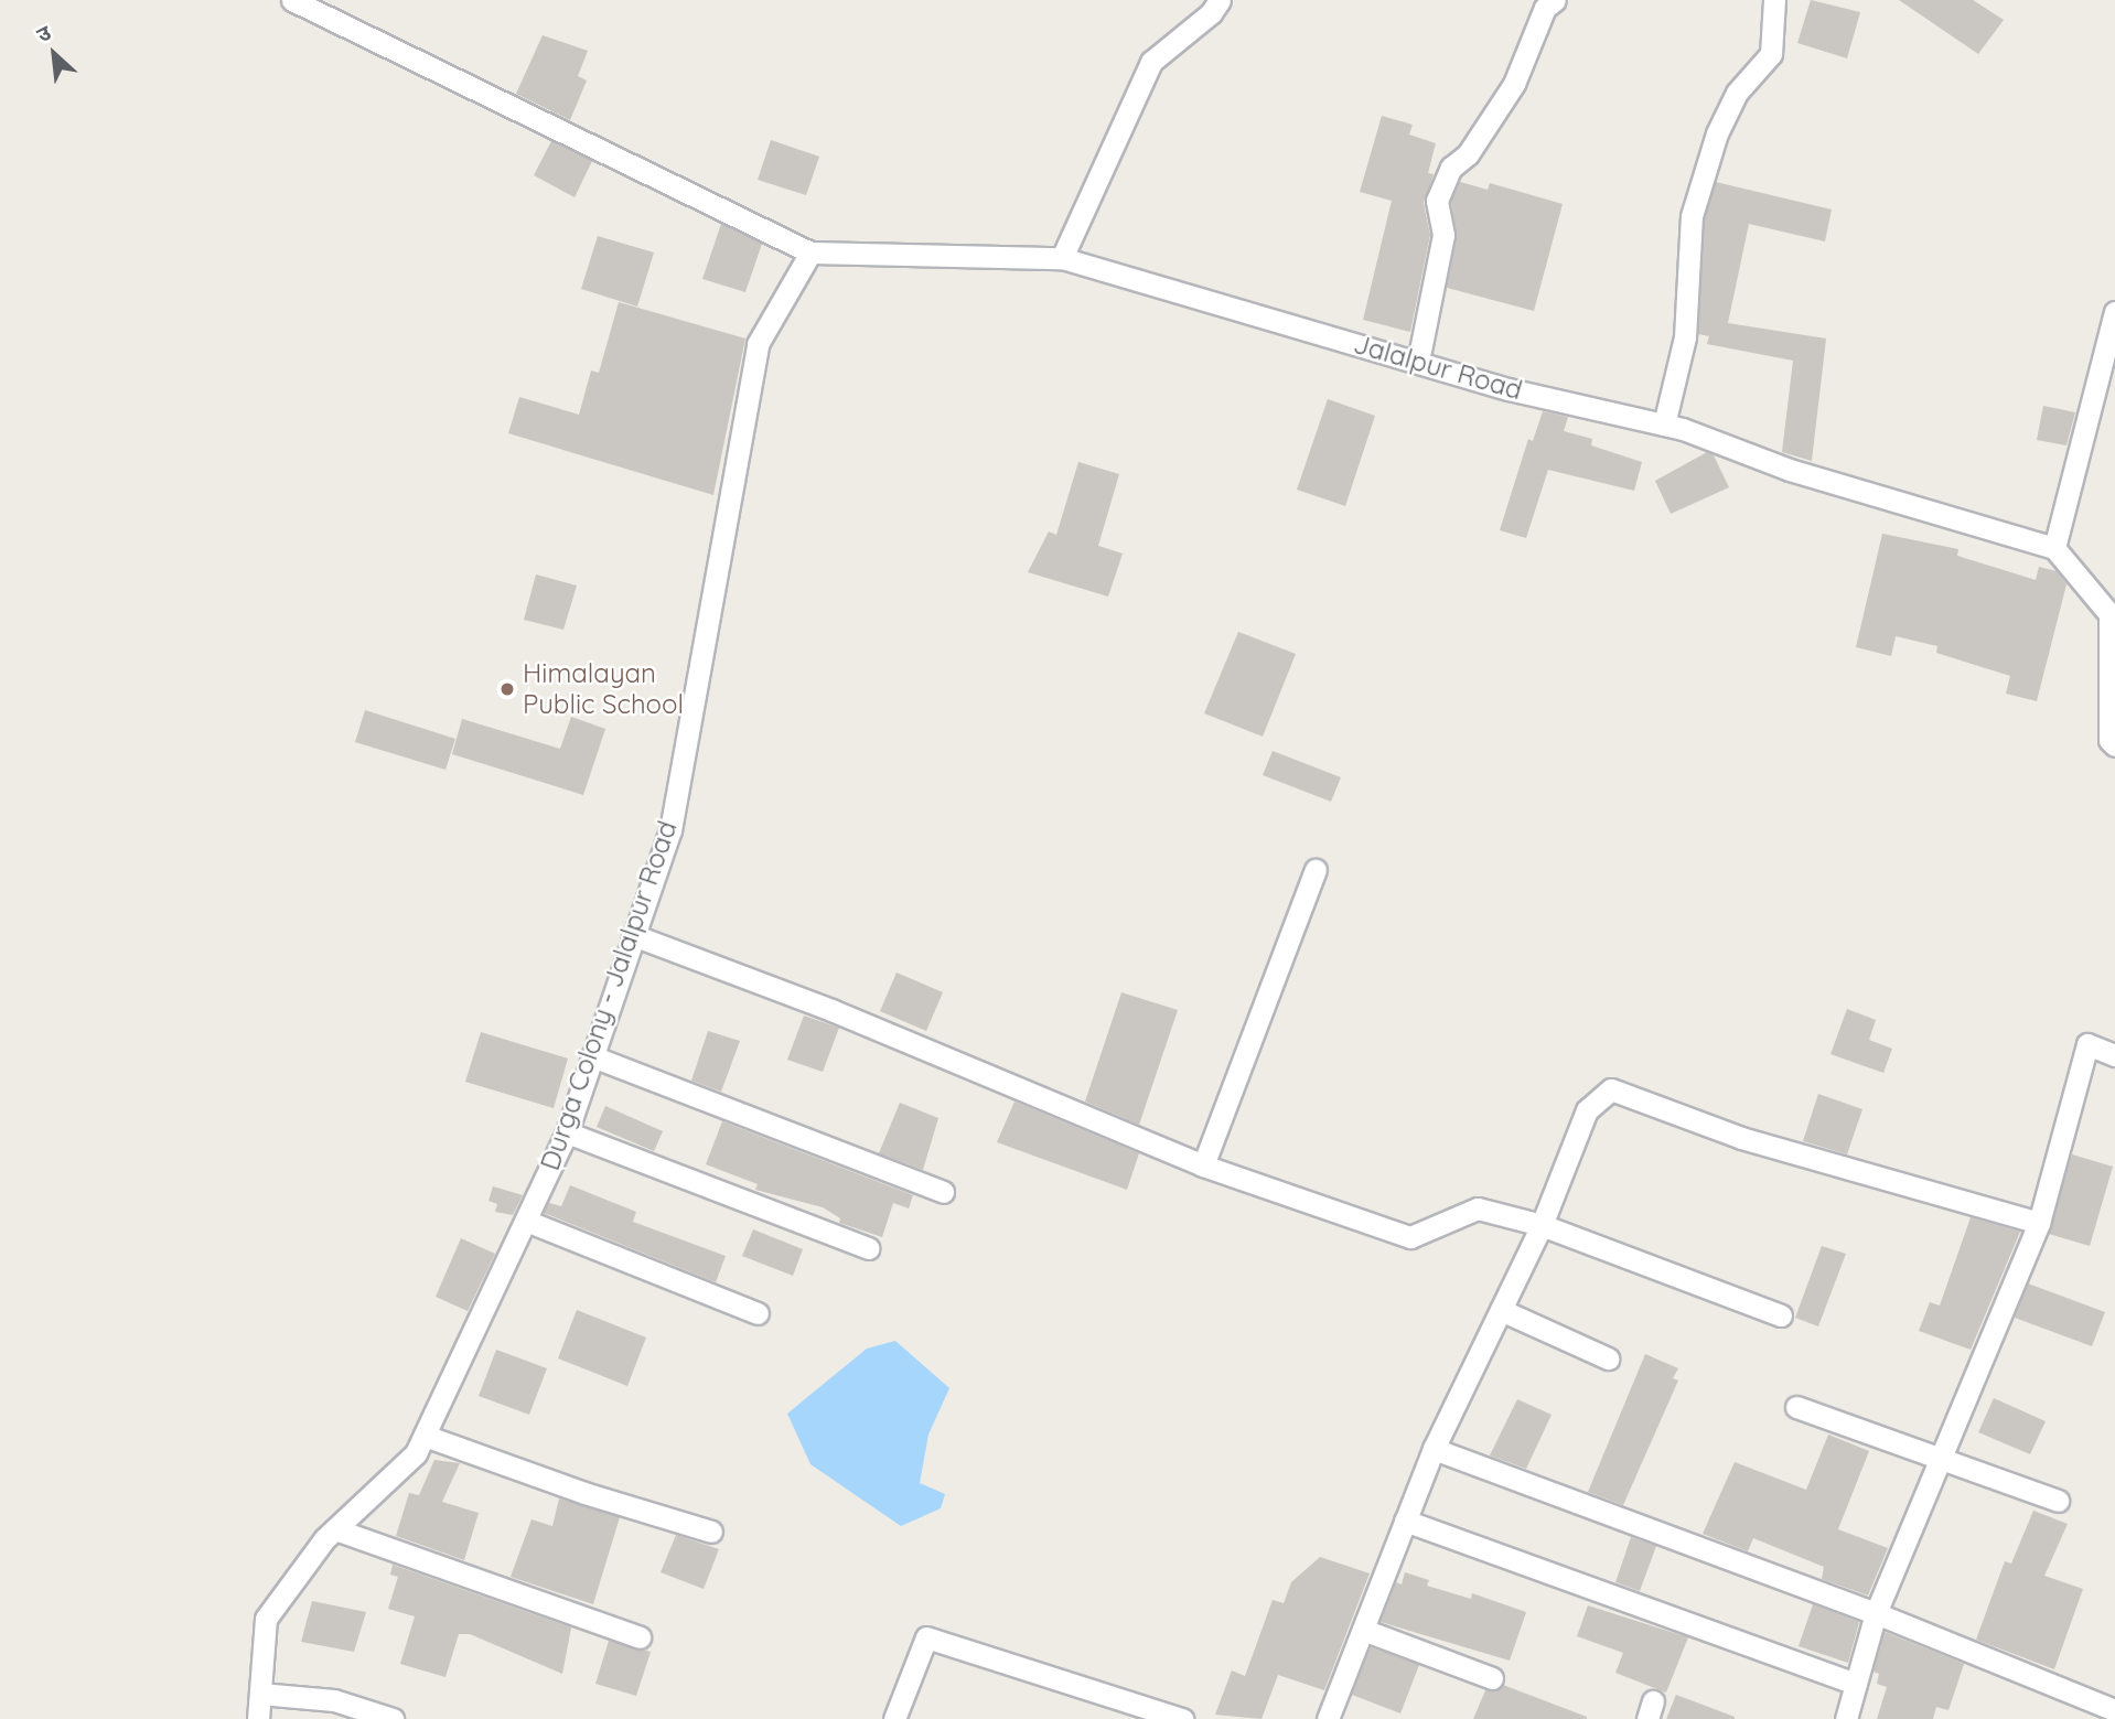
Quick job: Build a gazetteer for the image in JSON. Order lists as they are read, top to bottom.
{
  "streets": {
    "street": ["Jalalpur Road", "Durga Colony - Jalalpur Road"]
  },
  "crossings": [
    ["Jalalpur Road", "Durga Colony - Jalalpur Road"]
  ],
  "places": ["Himalayan Public School"],
  "north": "top left"
}
